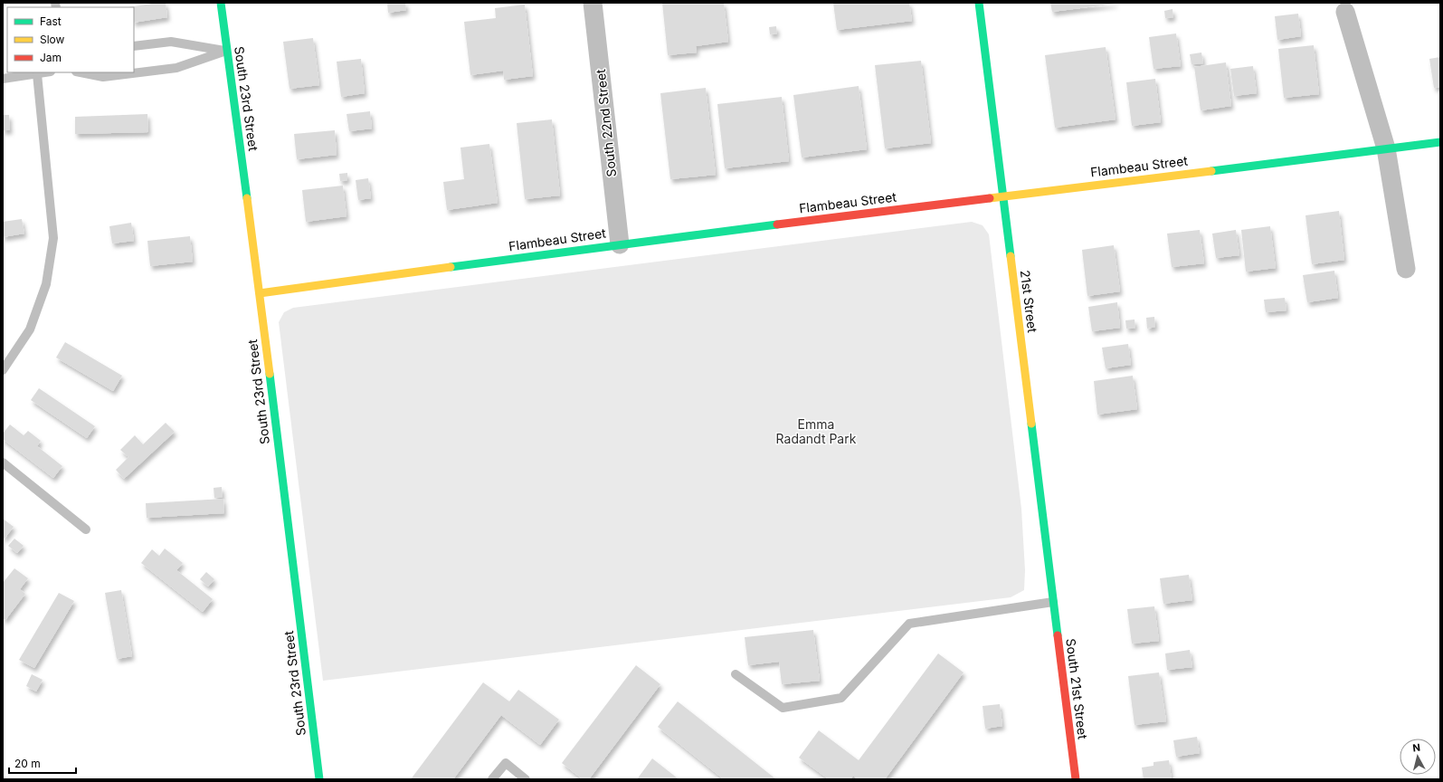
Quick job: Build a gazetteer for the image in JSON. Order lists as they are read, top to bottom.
{
  "streets": {
    "street": [
      "South 23rd Street",
      "South 22nd Street",
      "Flambeau Street",
      "21st Street",
      "South 21st Street"
    ]
  },
  "crossings": [
    ["South 23rd Street", "Flambeau Street"],
    ["South 22nd Street", "Flambeau Street"],
    ["Flambeau Street", "21st Street"],
    ["21st Street", "South 21st Street"]
  ],
  "parks": ["Emma Radandt Park"],
  "legend": ["Fast", "Slow", "Jam"],
  "scale_bar": "20 m",
  "north": "top"
}
